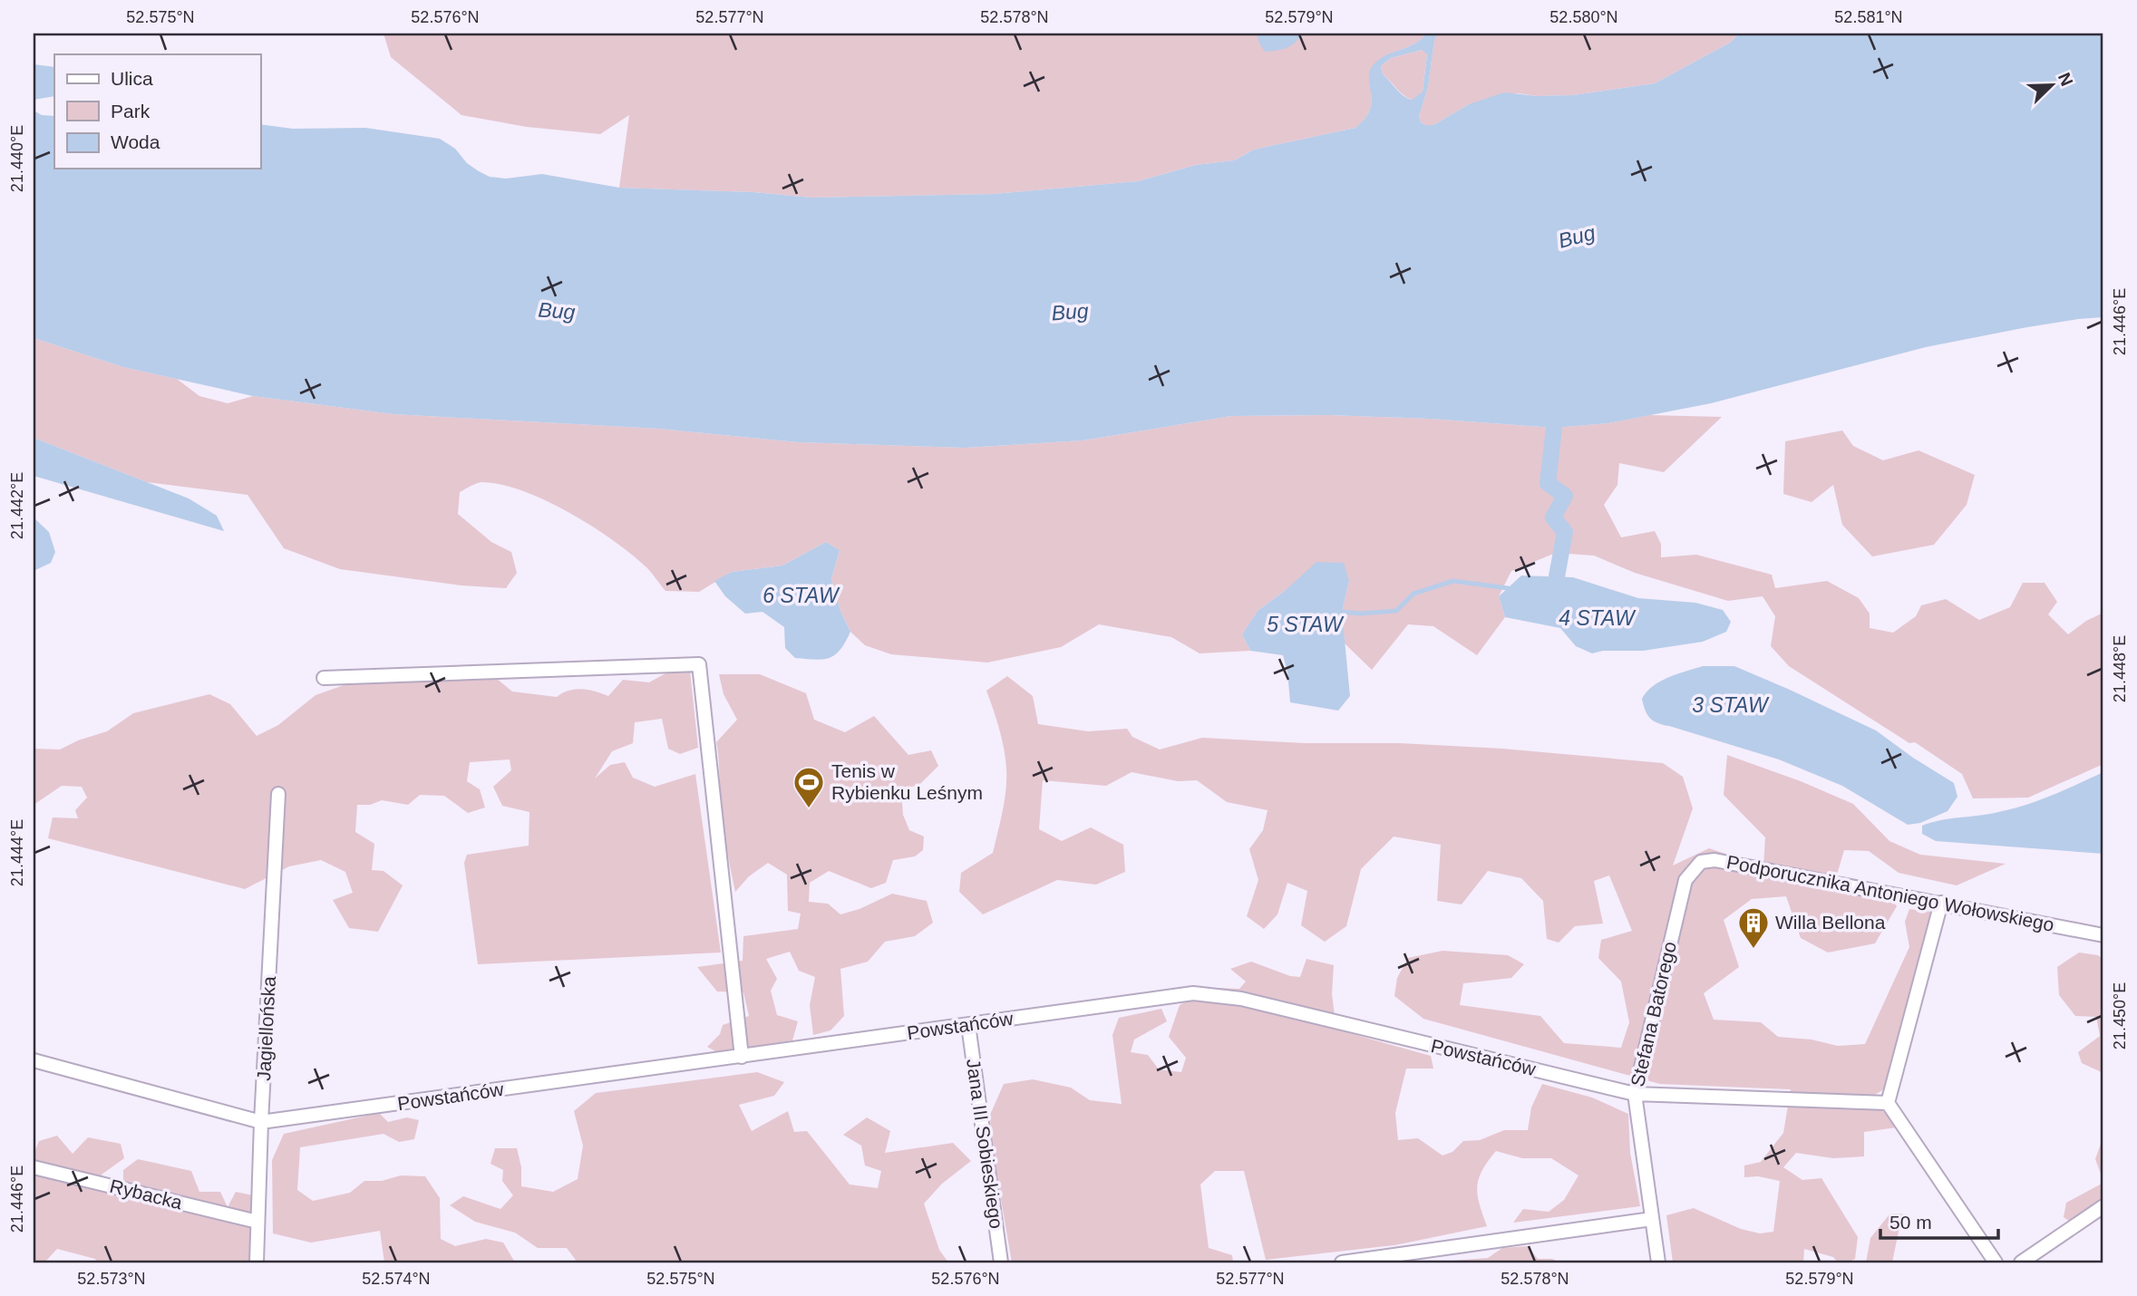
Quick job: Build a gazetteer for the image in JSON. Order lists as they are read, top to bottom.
{
  "streets": {
    "street": [
      "Podporucznika Antoniego Wołowskiego",
      "Stefana Batorego",
      "Powstańców",
      "Jagiellońska",
      "Jana III Sobieskiego",
      "Rybacka"
    ]
  },
  "crossings": [
    ["Podporucznika Antoniego Wołowskiego", "Stefana Batorego"],
    ["Stefana Batorego", "Powstańców"],
    ["Powstańców", "Jagiellońska"],
    ["Powstańców", "Jana III Sobieskiego"],
    ["Jagiellońska", "Rybacka"]
  ],
  "water": [
    "Bug",
    "6 STAW",
    "4 STAW",
    "5 STAW",
    "3 STAW"
  ],
  "places": {
    "sports": ["Tenis w Rybienku Leśnym"],
    "building": ["Willa Bellona"]
  },
  "legend": ["Ulica", "Park", "Woda"],
  "scale_bar": "50 m",
  "north": "top right",
  "coordinates": [
    "52.575°N",
    "52.576°N",
    "52.577°N",
    "52.578°N",
    "52.579°N",
    "52.580°N",
    "52.581°N",
    "21.440°E",
    "21.446°E",
    "21.442°E",
    "21.448°E",
    "21.444°E",
    "21.450°E",
    "52.573°N",
    "52.574°N"
  ]
}
